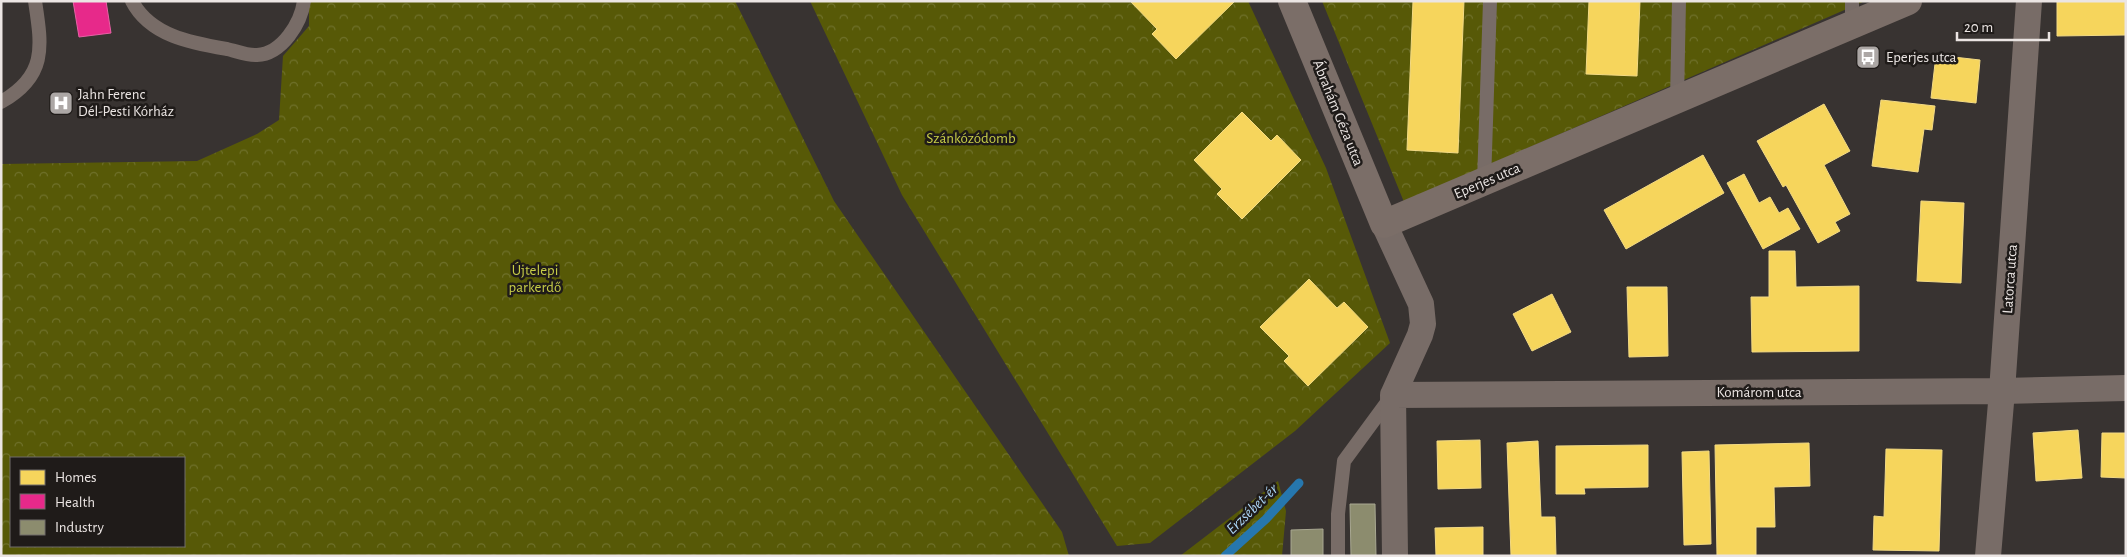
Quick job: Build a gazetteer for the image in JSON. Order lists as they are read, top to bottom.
{
  "streets": {
    "street": [
      "Ábrahám Géza utca",
      "Eperjes utca",
      "Latorca utca",
      "Komárom utca"
    ]
  },
  "crossings": [
    ["Ábrahám Géza utca", "Eperjes utca"],
    ["Latorca utca", "Komárom utca"]
  ],
  "water": ["Erzsébet-ér"],
  "parks": ["Szánkózódomb", "Újtelepi parkerdő"],
  "places": {
    "bus stop": ["Eperjes utca"],
    "hospital": ["Jahn Ferenc Dél-Pesti Kórház"]
  },
  "legend": ["Homes", "Health", "Industry"],
  "scale_bar": "20 m"
}
